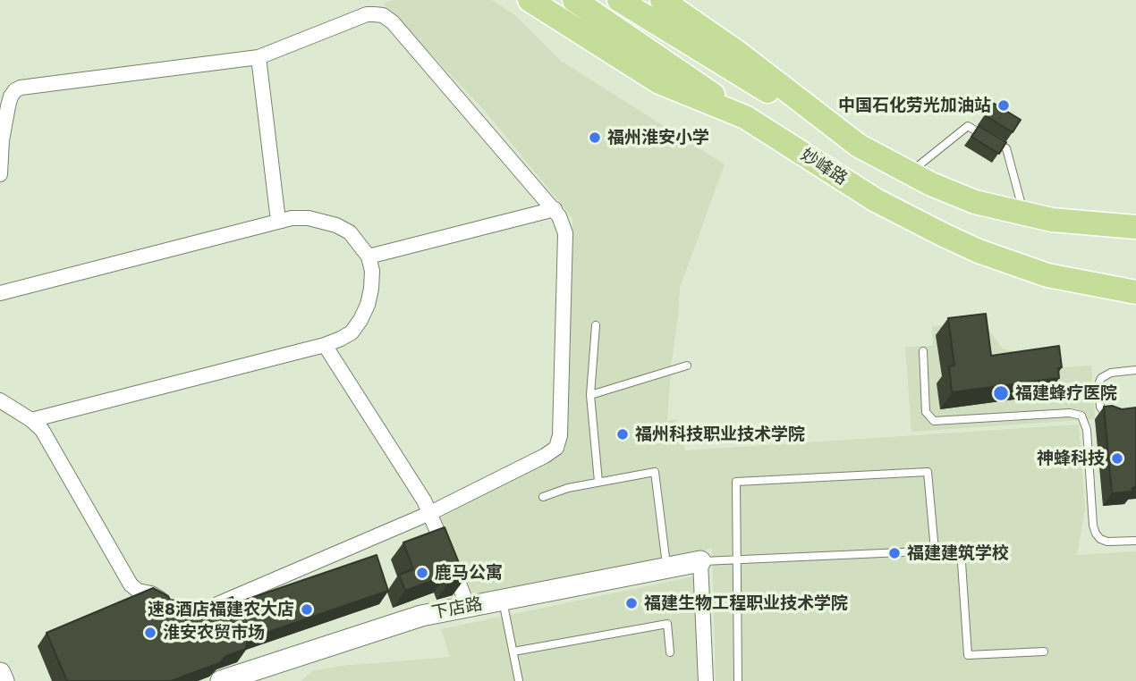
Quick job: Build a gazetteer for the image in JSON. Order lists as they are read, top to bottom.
{
  "streets": {
    "main road": ["妙峰路"],
    "street": ["下店路"]
  },
  "places": [
    "中国石化劳光加油站",
    "福州淮安小学",
    "福建蜂疗医院",
    "福州科技职业技术学院",
    "神蜂科技",
    "福建建筑学校",
    "鹿马公寓",
    "福建生物工程职业技术学院",
    "速8酒店福建农大店",
    "淮安农贸市场"
  ]
}
